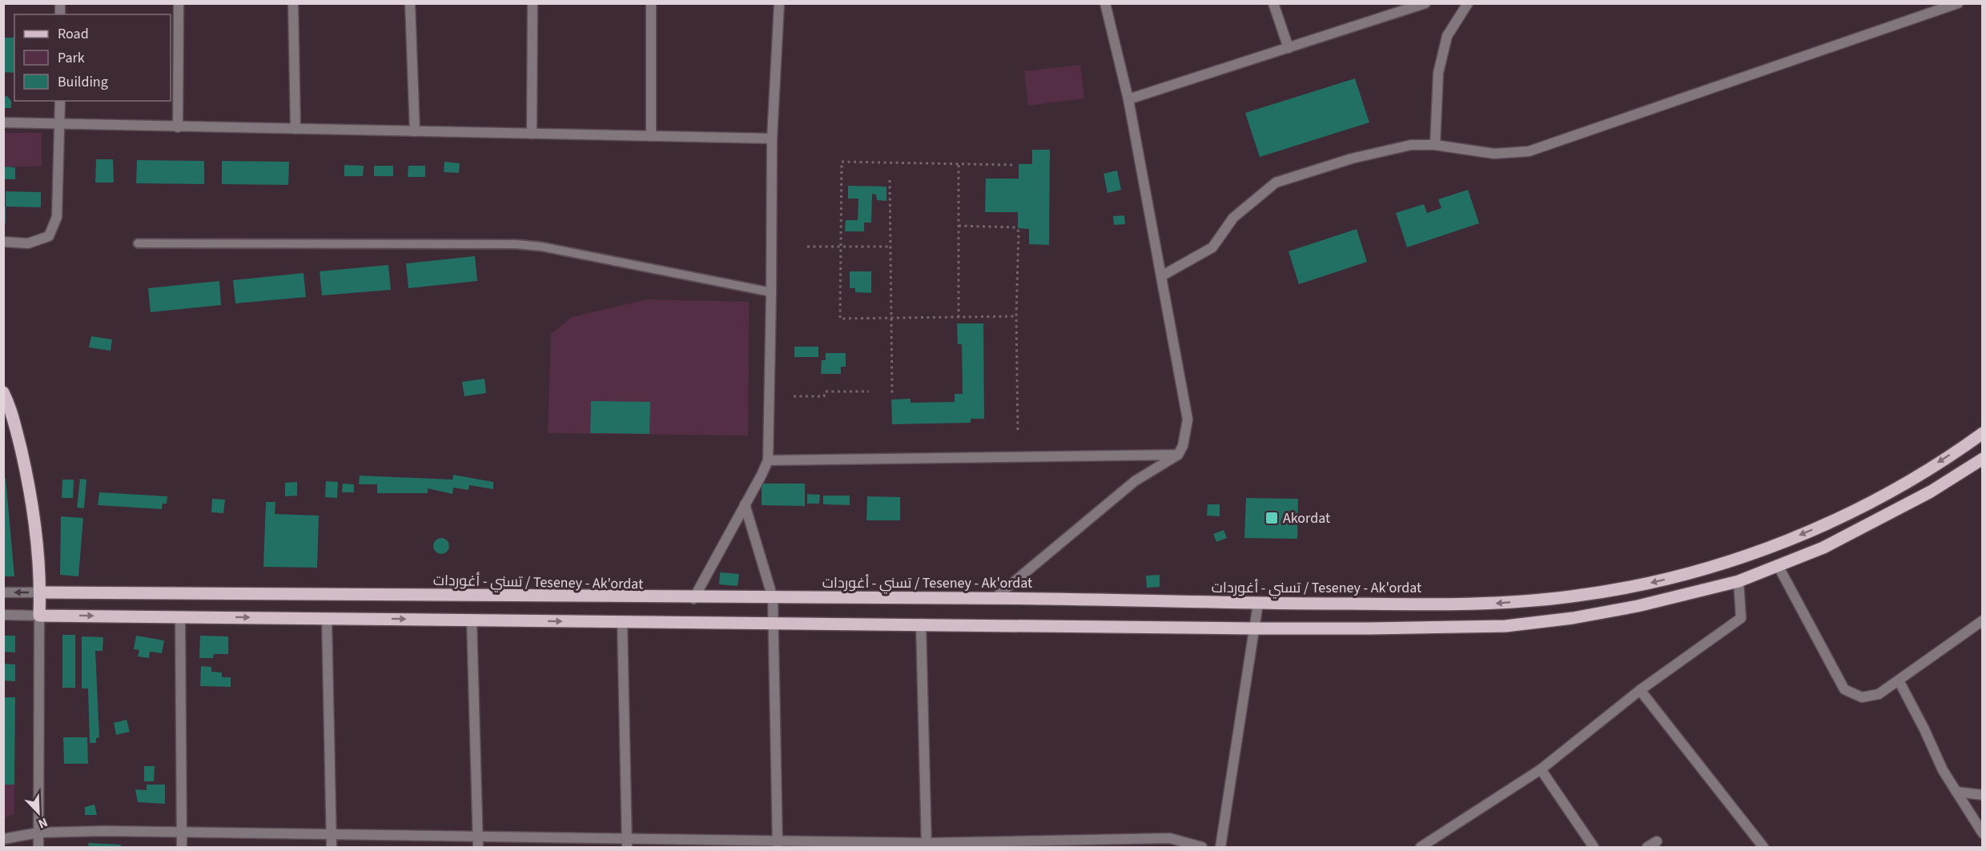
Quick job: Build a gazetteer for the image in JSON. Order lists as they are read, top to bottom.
{
  "streets": {
    "main road": ["تسني - أغوردات / Teseney - Ak'ordat"]
  },
  "places": {
    "transit": ["Akordat"]
  },
  "legend": ["Road", "Park", "Building"],
  "north": "bottom right"
}
